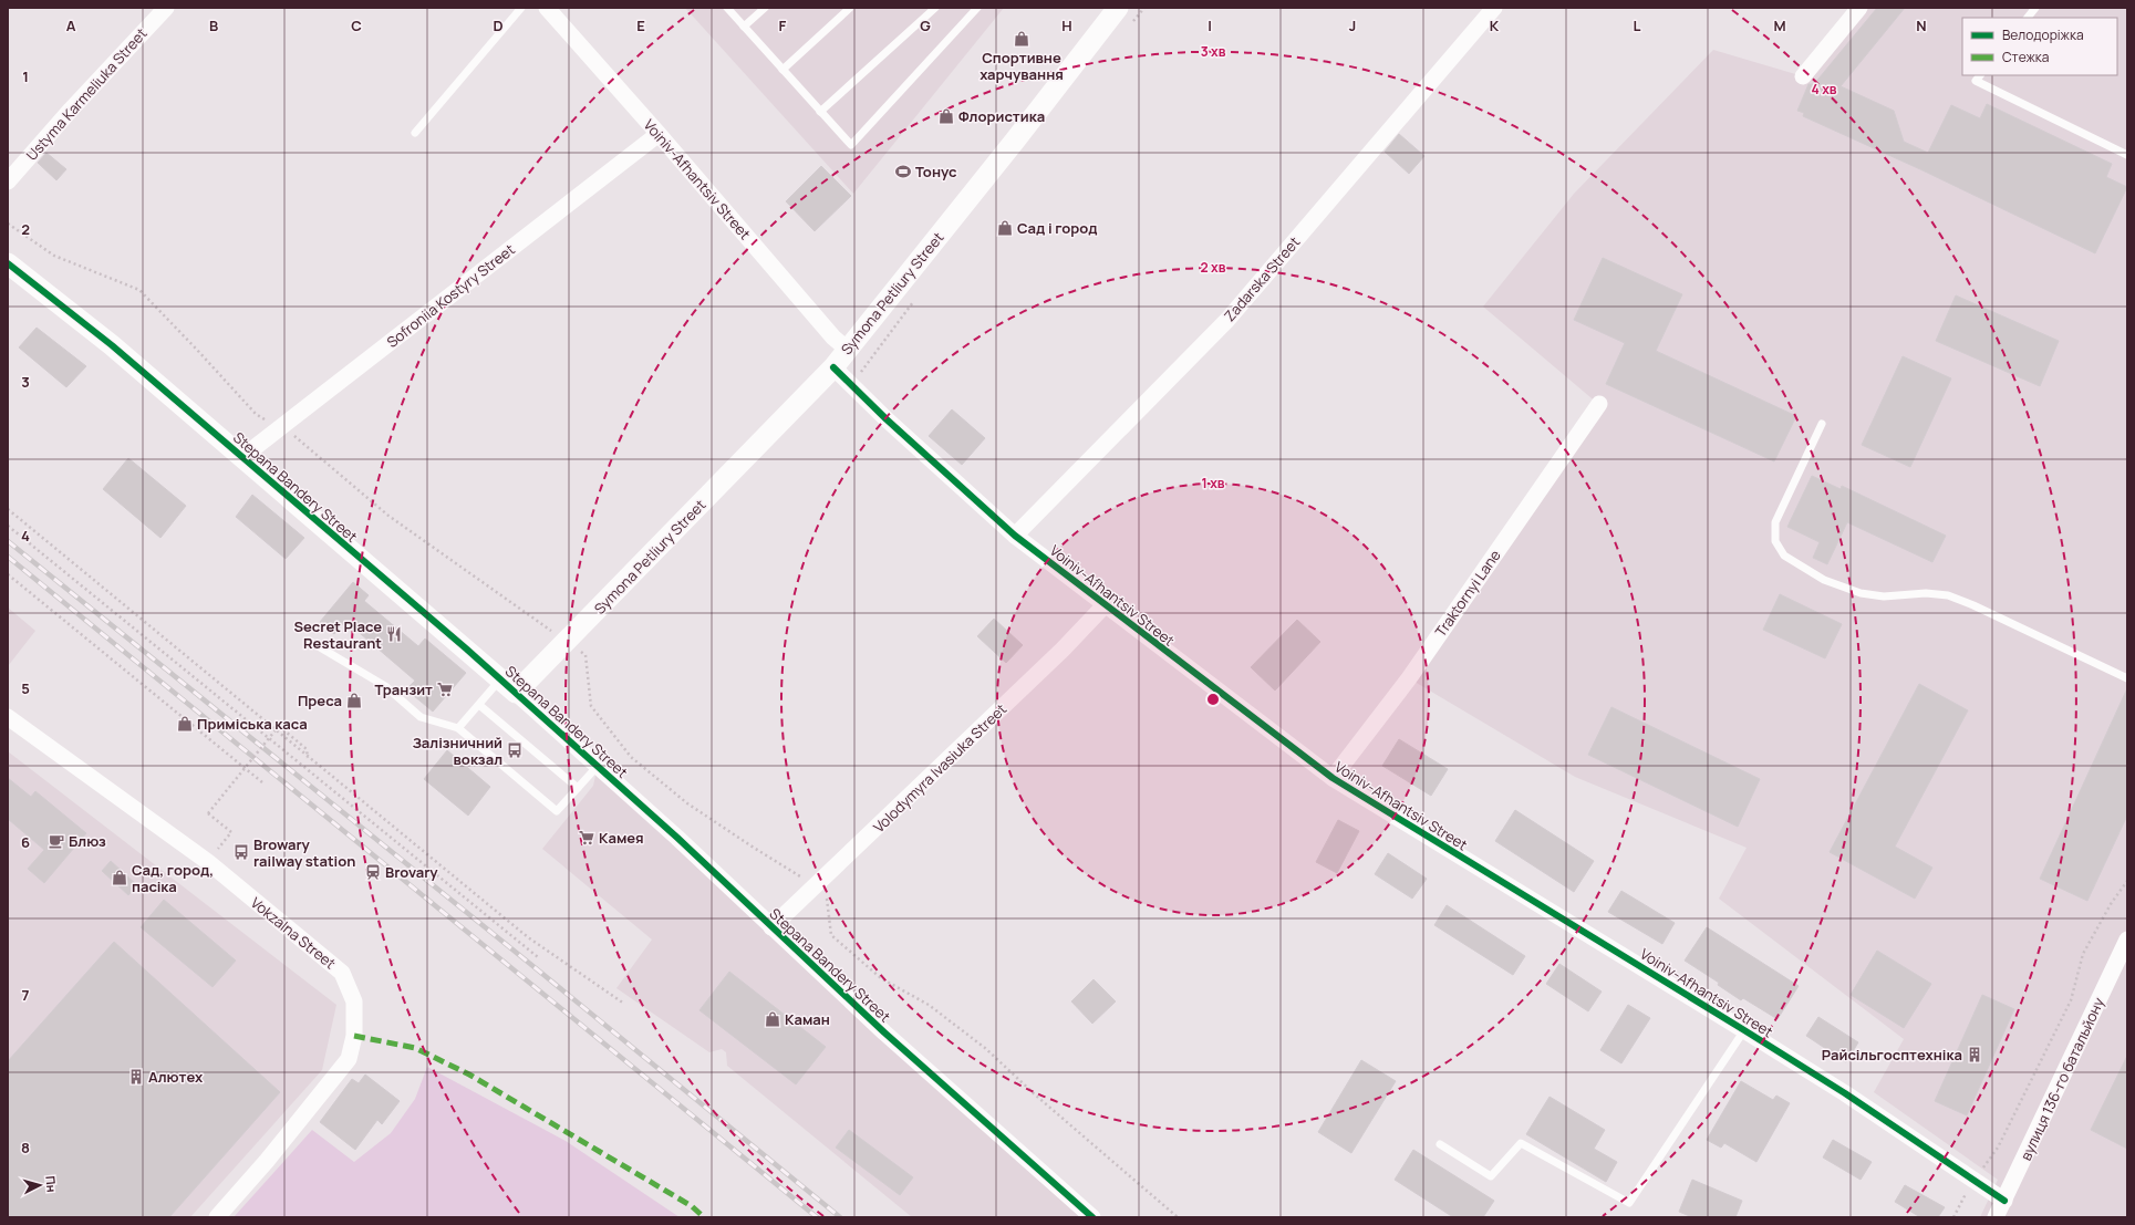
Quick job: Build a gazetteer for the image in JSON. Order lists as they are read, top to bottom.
{
  "streets": {
    "street": [
      "Ustyma Karmeliuka Street",
      "Voiniv-Afhantsiv Street",
      "Zadarska Street",
      "Symona Petliury Street",
      "Sofroniia Kostyry Street",
      "Stepana Bandery Street",
      "Traktornyi Lane",
      "Volodymyra Ivasiuka Street",
      "Vokzalna Street",
      "вулиця 136-го батальйону"
    ]
  },
  "crossings": [
    ["Voiniv-Afhantsiv Street", "Zadarska Street"],
    ["Voiniv-Afhantsiv Street", "Symona Petliury Street"],
    ["Voiniv-Afhantsiv Street", "Sofroniia Kostyry Street"],
    ["Voiniv-Afhantsiv Street", "Traktornyi Lane"],
    ["Voiniv-Afhantsiv Street", "Volodymyra Ivasiuka Street"],
    ["Voiniv-Afhantsiv Street", "вулиця 136-го батальйону"],
    ["Symona Petliury Street", "Stepana Bandery Street"],
    ["Sofroniia Kostyry Street", "Stepana Bandery Street"],
    ["Stepana Bandery Street", "Volodymyra Ivasiuka Street"]
  ],
  "places": {
    "shop": [
      "Спортивне харчування",
      "Флористика",
      "Сад і город",
      "Преса",
      "Приміська каса",
      "Сад, город, пасіка",
      "Каман"
    ],
    "sports": ["Тонус"],
    "restaurant": ["Secret Place Restaurant"],
    "supermarket": ["Транзит", "Камея"],
    "bus stop": ["Залізничний вокзал", "Browary railway station"],
    "cafe": ["Блюз"],
    "station": ["Brovary"],
    "building": ["Райсільгосптехніка", "Алютех"]
  },
  "legend": ["Велодоріжка", "Стежка"],
  "north": "right",
  "grid": {
    "columns": [
      "A",
      "B",
      "C",
      "D",
      "E",
      "F",
      "G",
      "H",
      "I",
      "J",
      "K",
      "L",
      "M",
      "N"
    ],
    "rows": [
      "1",
      "2",
      "3",
      "4",
      "5",
      "6",
      "7",
      "8"
    ]
  },
  "rings": [
    "3 хв",
    "4 хв",
    "2 хв",
    "1 хв"
  ]
}
